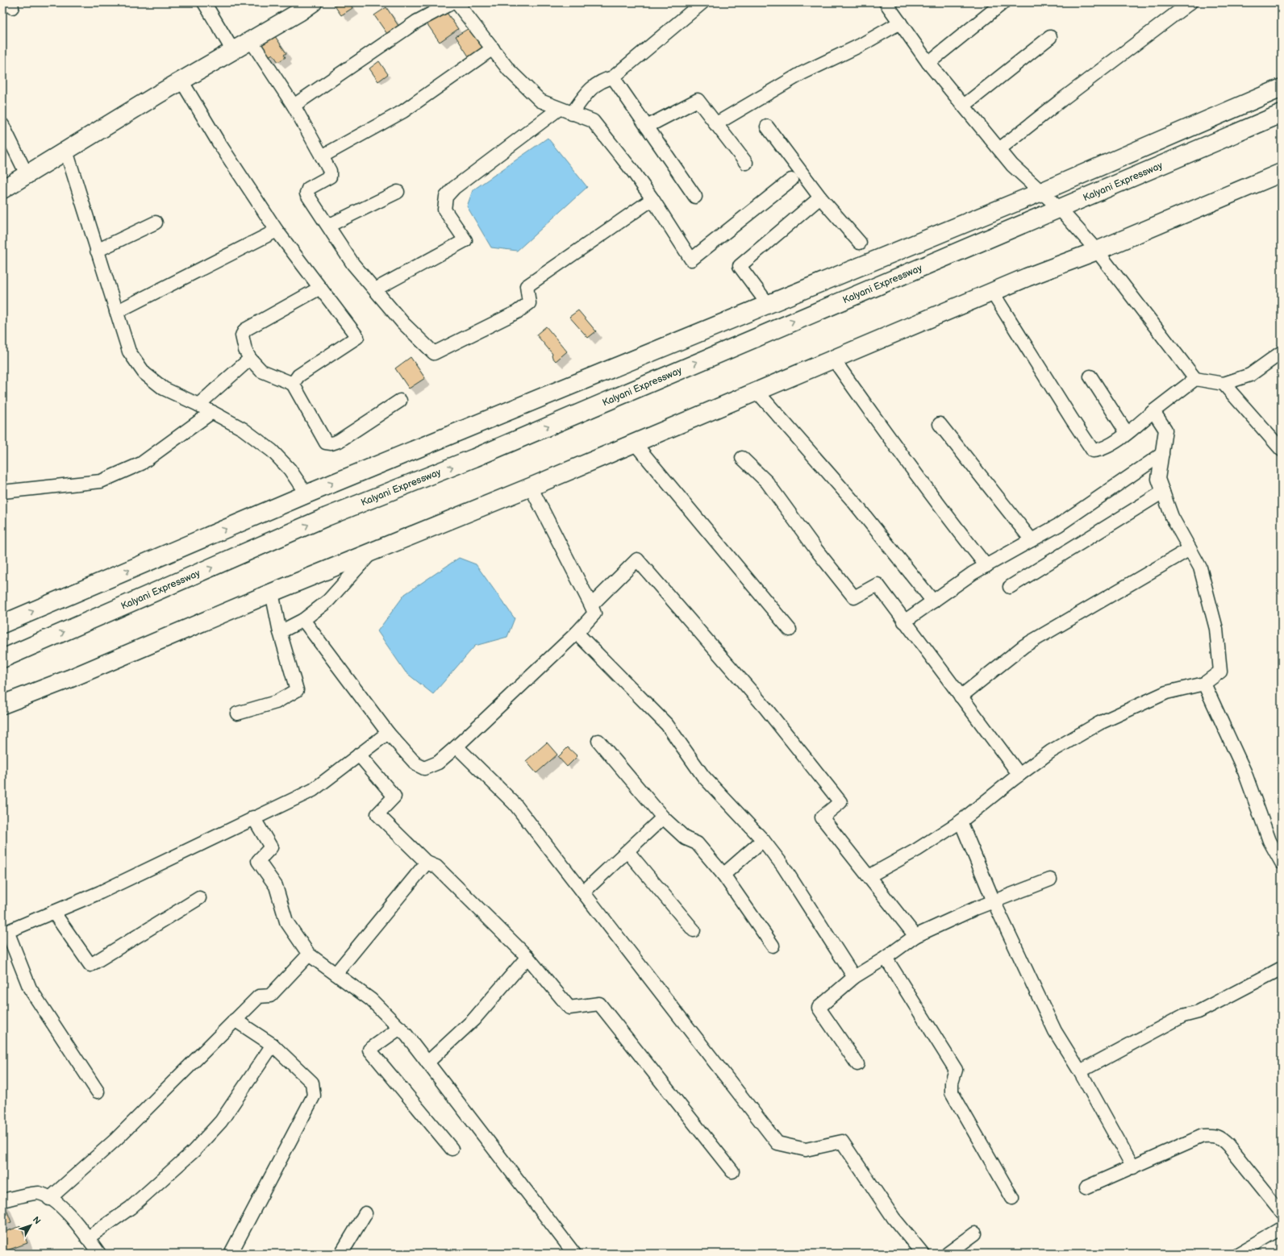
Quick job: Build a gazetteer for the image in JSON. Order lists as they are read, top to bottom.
{
  "streets": {
    "main road": ["Kalyani Expressway"]
  },
  "north": "top right"
}
